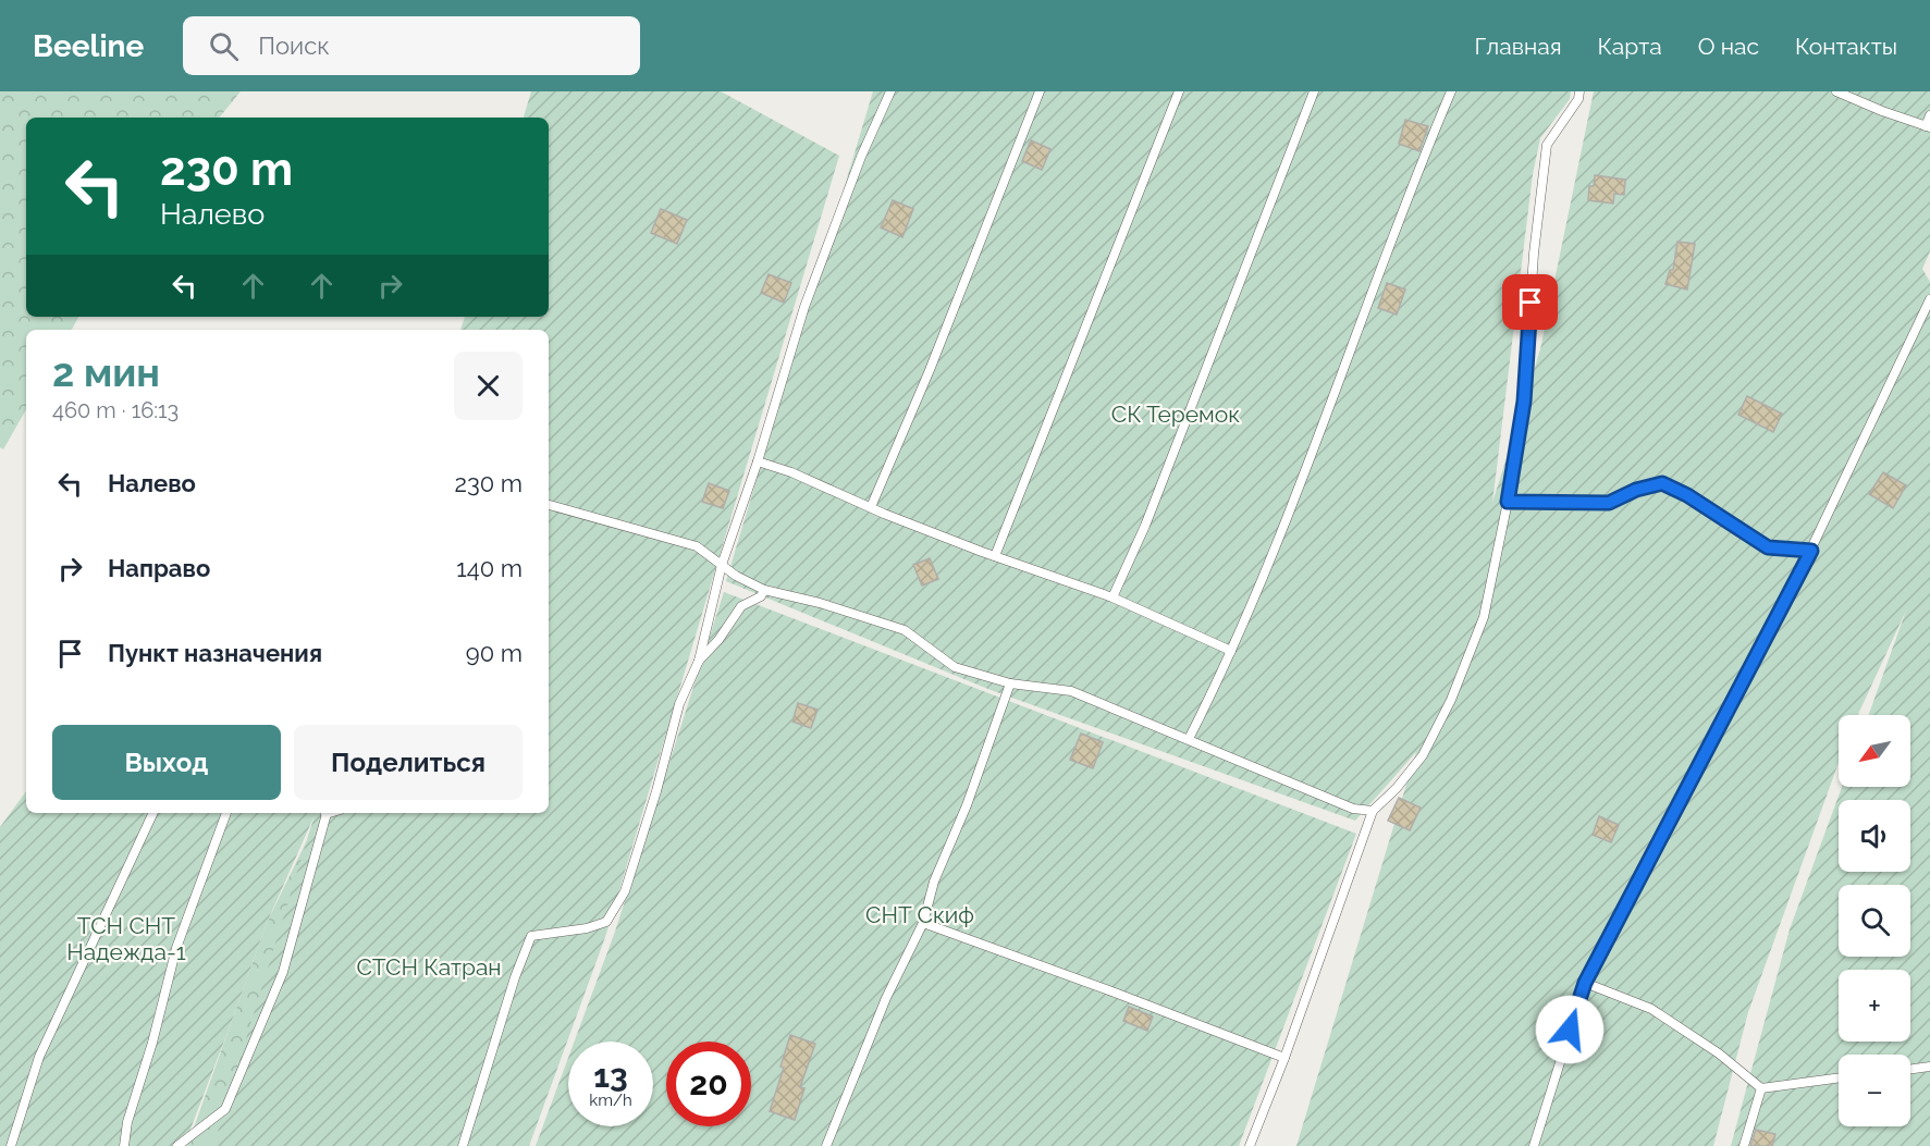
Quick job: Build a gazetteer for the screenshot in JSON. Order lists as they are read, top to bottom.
{
  "parks": [
    "СК Теремок",
    "СНТ Скиф",
    "ТСН СНТ Надежда-1",
    "СТСН Катран"
  ],
  "north": "bottom left",
  "page": {
    "header": "Beeline",
    "search": "Поиск",
    "nav": [
      "Главная",
      "Карта",
      "О нас",
      "Контакты"
    ],
    "turn": ["230 m", "Налево"],
    "heading": ["2 мин", "460 m · 16:13"],
    "list": [
      {
        "name": "Налево",
        "value": "230 m"
      },
      {
        "name": "Направо",
        "value": "140 m"
      },
      {
        "name": "Пункт назначения",
        "value": "90 m"
      }
    ],
    "buttons": ["Выход", "Поделиться"],
    "map_buttons": ["+", "−"],
    "speed": "13 km/h",
    "limit": "20"
  }
}
